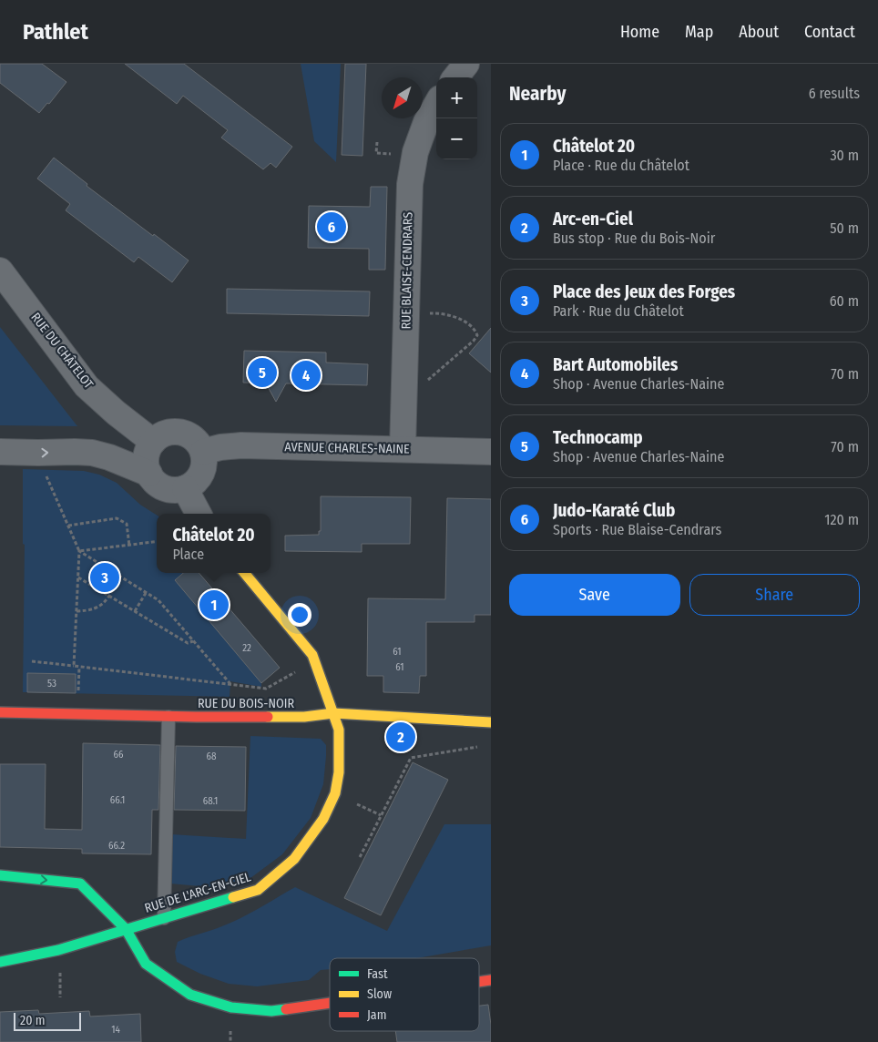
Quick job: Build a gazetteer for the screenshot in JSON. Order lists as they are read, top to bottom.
{
  "streets": {
    "street": [
      "RUE BLAISE-CENDRARS",
      "RUE DU CHÂTELOT",
      "AVENUE CHARLES-NAINE",
      "RUE DU BOIS-NOIR",
      "RUE DE L'ARC-EN-CIEL"
    ]
  },
  "crossings": [
    ["RUE BLAISE-CENDRARS", "AVENUE CHARLES-NAINE"],
    ["RUE DU CHÂTELOT", "AVENUE CHARLES-NAINE"],
    ["RUE DU BOIS-NOIR", "RUE DE L'ARC-EN-CIEL"]
  ],
  "house_numbers": [
    "22",
    "61",
    "61",
    "53",
    "66",
    "68",
    "66.1",
    "68.1",
    "66.2",
    "14"
  ],
  "legend": ["Fast", "Slow", "Jam"],
  "scale_bar": "20 m",
  "north": "bottom left",
  "page": {
    "header": "Pathlet",
    "nav": [
      "Home",
      "Map",
      "About",
      "Contact"
    ],
    "heading": ["Nearby", "6 results"],
    "map_buttons": ["+", "−"],
    "list": [
      {
        "mark": "1",
        "name": "Châtelot 20",
        "note": "Place · Rue du Châtelot",
        "value": "30 m"
      },
      {
        "mark": "2",
        "name": "Arc-en-Ciel",
        "note": "Bus stop · Rue du Bois-Noir",
        "value": "50 m"
      },
      {
        "mark": "3",
        "name": "Place des Jeux des Forges",
        "note": "Park · Rue du Châtelot",
        "value": "60 m"
      },
      {
        "mark": "4",
        "name": "Bart Automobiles",
        "note": "Shop · Avenue Charles-Naine",
        "value": "70 m"
      },
      {
        "mark": "5",
        "name": "Technocamp",
        "note": "Shop · Avenue Charles-Naine",
        "value": "70 m"
      },
      {
        "mark": "6",
        "name": "Judo-Karaté Club",
        "note": "Sports · Rue Blaise-Cendrars",
        "value": "120 m"
      }
    ],
    "pins": [
      "6",
      "5",
      "4",
      "3",
      "1",
      "2"
    ],
    "popup": ["Châtelot 20", "Place"],
    "buttons": ["Save", "Share"],
    "scale": "20 m"
  }
}
